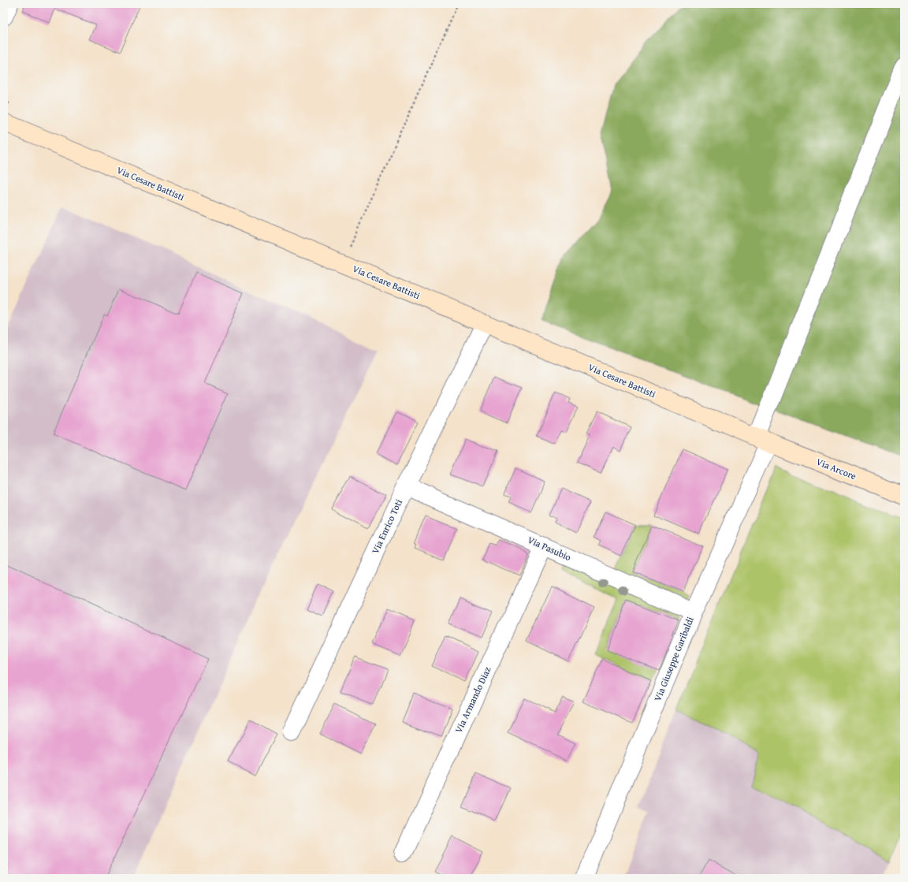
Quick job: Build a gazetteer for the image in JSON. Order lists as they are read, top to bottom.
{
  "streets": {
    "street": [
      "Via Cesare Battisti",
      "Via Arcore",
      "Via Enrico Toti",
      "Via Pasubio",
      "Via Giuseppe Garibaldi",
      "Via Armando Diaz"
    ]
  },
  "crossings": [
    ["Via Cesare Battisti", "Via Arcore"],
    ["Via Cesare Battisti", "Via Enrico Toti"],
    ["Via Cesare Battisti", "Via Giuseppe Garibaldi"],
    ["Via Arcore", "Via Giuseppe Garibaldi"],
    ["Via Enrico Toti", "Via Pasubio"],
    ["Via Pasubio", "Via Giuseppe Garibaldi"],
    ["Via Pasubio", "Via Armando Diaz"]
  ]
}
